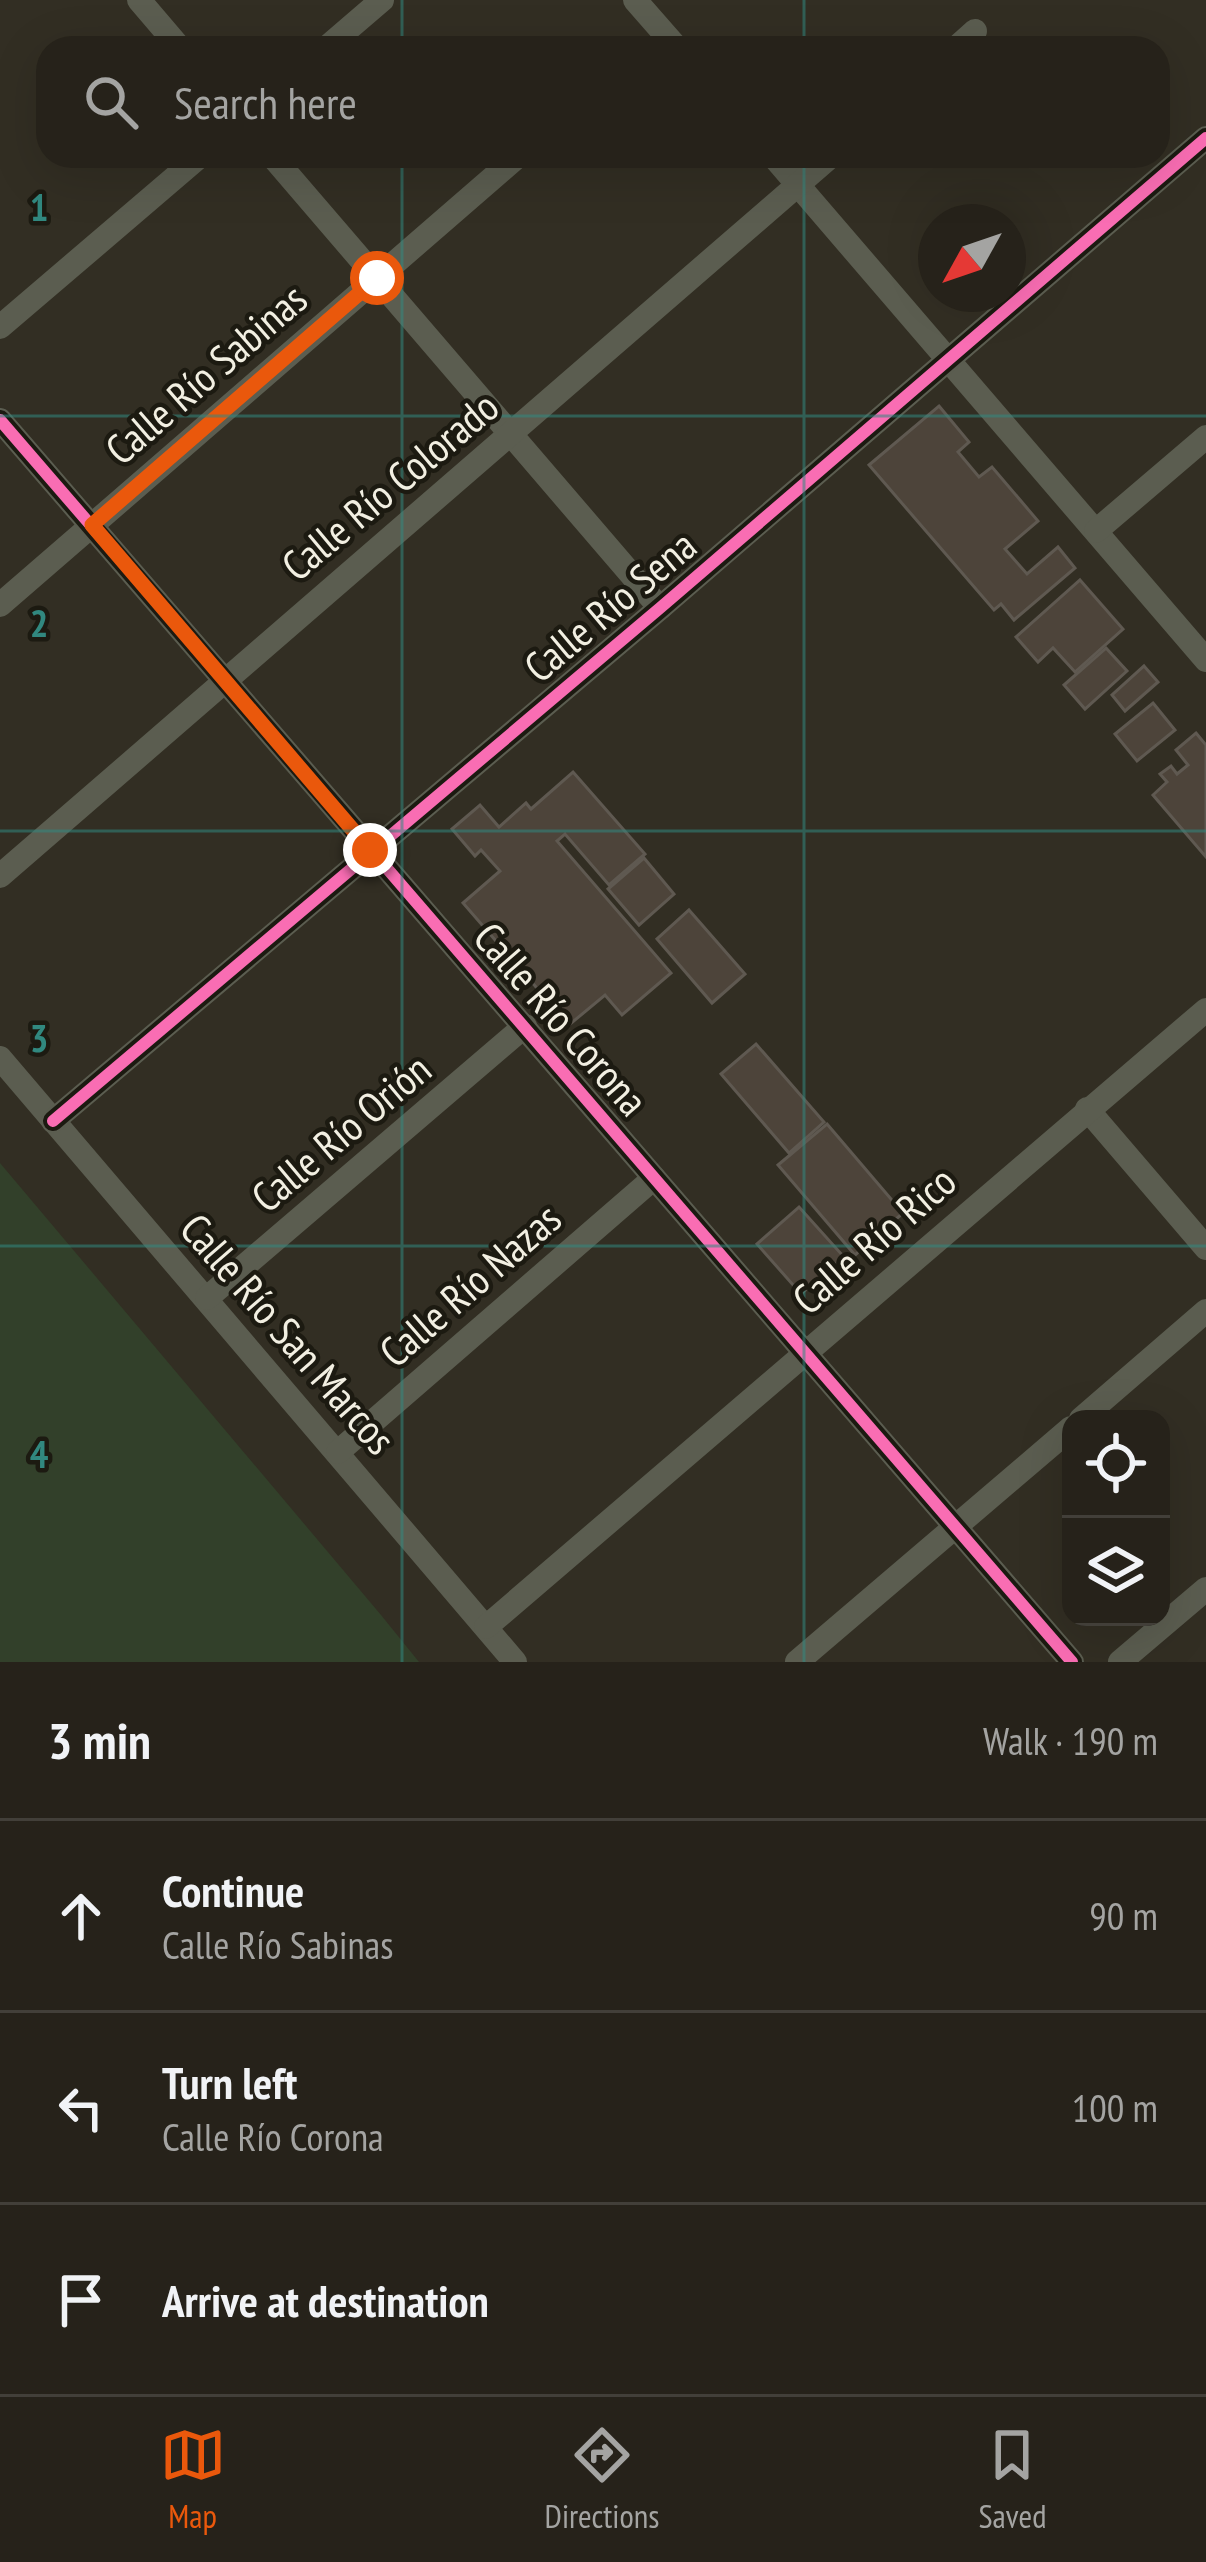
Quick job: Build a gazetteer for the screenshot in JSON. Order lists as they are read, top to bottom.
{
  "streets": {
    "street": [
      "Calle Río Sabinas",
      "Calle Río Colorado",
      "Calle Río Sena",
      "Calle Río Corona",
      "Calle Río Orión",
      "Calle Río Rico",
      "Calle Río Nazas",
      "Calle Río San Marcos"
    ]
  },
  "crossings": [
    ["Calle Río Sabinas", "Calle Río Corona"],
    ["Calle Río Colorado", "Calle Río Corona"],
    ["Calle Río Sena", "Calle Río Corona"],
    ["Calle Río Sena", "Calle Río San Marcos"],
    ["Calle Río Corona", "Calle Río Orión"],
    ["Calle Río Corona", "Calle Río Rico"],
    ["Calle Río Corona", "Calle Río Nazas"],
    ["Calle Río Orión", "Calle Río San Marcos"],
    ["Calle Río Rico", "Calle Río San Marcos"],
    ["Calle Río Nazas", "Calle Río San Marcos"]
  ],
  "north": "bottom left",
  "page": {
    "search": "Search here",
    "heading": ["3 min", "Walk · 190 m"],
    "list": [
      ["Continue", "Calle Río Sabinas", "90 m"],
      ["Turn left", "Calle Río Corona", "100 m"],
      "Arrive at destination"
    ],
    "nav": ["Map", "Directions", "Saved"]
  },
  "grid": {
    "rows": [
      "1",
      "2",
      "3",
      "4"
    ]
  }
}
